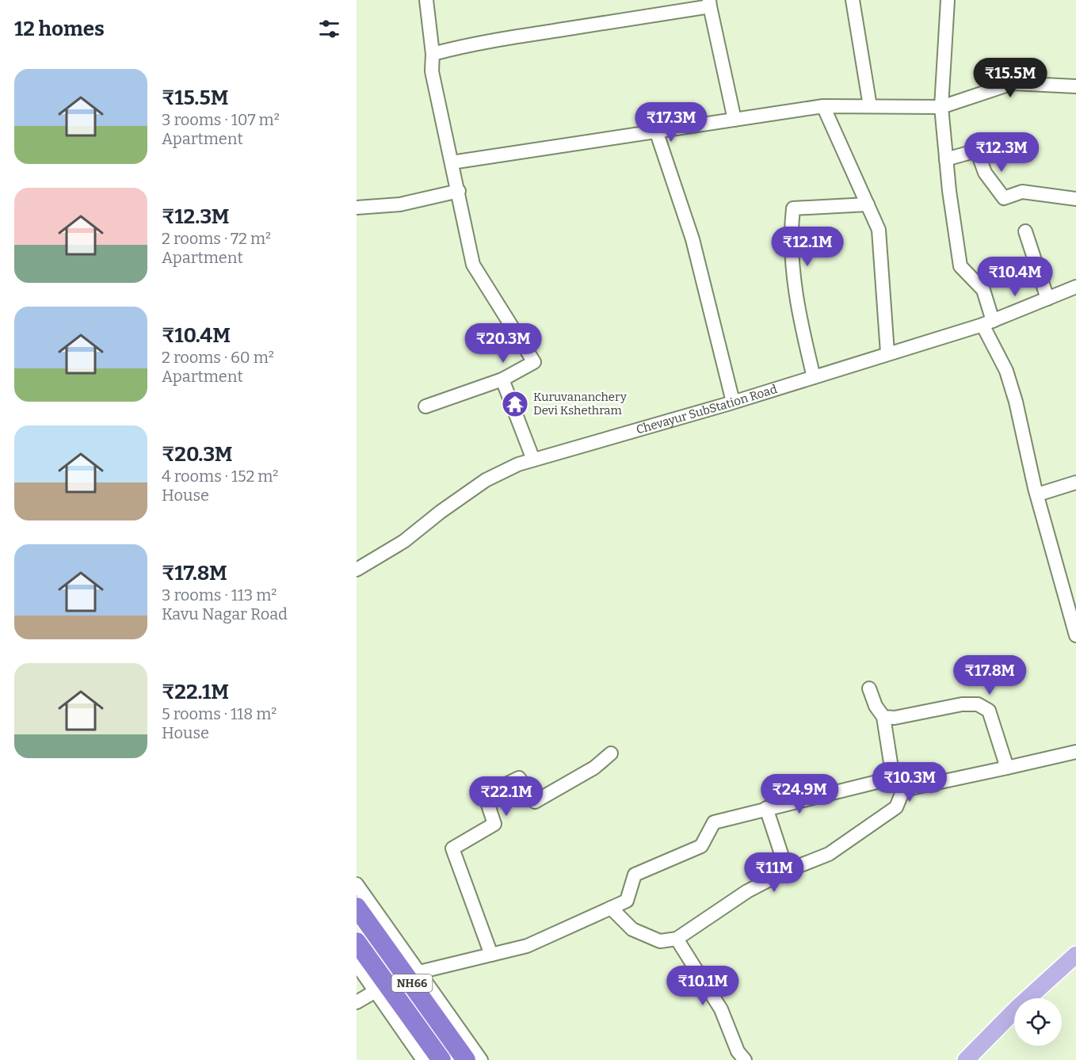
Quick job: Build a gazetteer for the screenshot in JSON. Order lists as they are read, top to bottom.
{
  "streets": {
    "highway": ["NH66"],
    "street": ["Chevayur SubStation Road"]
  },
  "places": {
    "temple": ["Kuruvananchery Devi Kshethram"]
  },
  "page": {
    "heading": "12 homes",
    "list": [
      {
        "name": "₹15.5M",
        "note": "3 rooms · 107 m² · Apartment"
      },
      {
        "name": "₹12.3M",
        "note": "2 rooms · 72 m² · Apartment"
      },
      {
        "name": "₹10.4M",
        "note": "2 rooms · 60 m² · Apartment"
      },
      {
        "name": "₹20.3M",
        "note": "4 rooms · 152 m² · House"
      },
      {
        "name": "₹17.8M",
        "note": "3 rooms · 113 m² · Kavu Nagar Road"
      },
      {
        "name": "₹22.1M",
        "note": "5 rooms · 118 m² · House"
      }
    ],
    "price": [
      "₹15.5M",
      "₹17.3M",
      "₹12.3M",
      "₹12.1M",
      "₹10.4M",
      "₹20.3M",
      "₹17.8M",
      "₹10.3M",
      "₹24.9M",
      "₹22.1M",
      "₹11M",
      "₹10.1M"
    ]
  }
}
